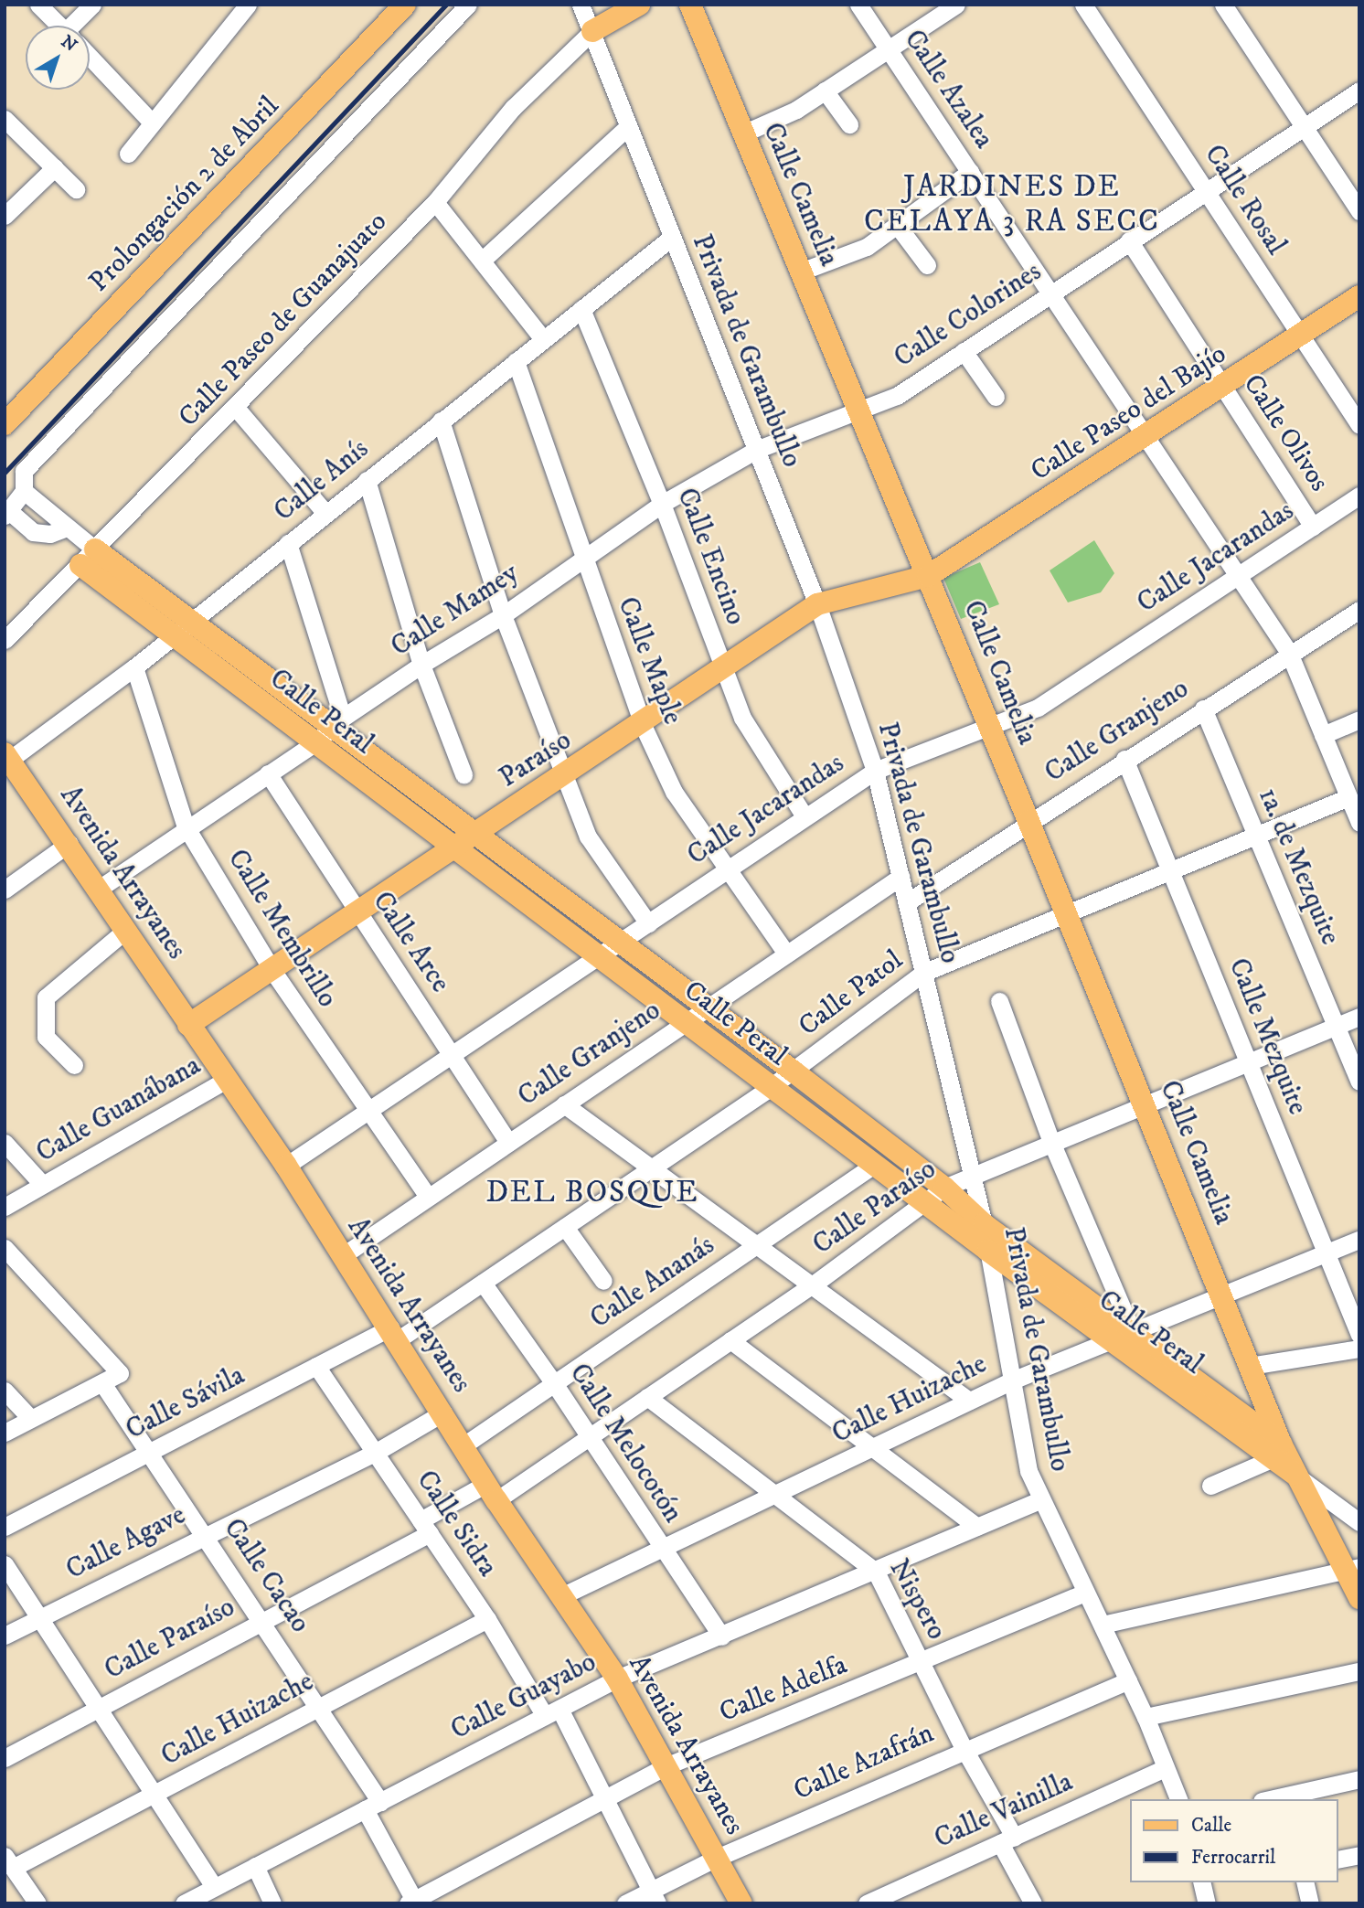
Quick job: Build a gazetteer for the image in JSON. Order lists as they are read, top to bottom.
{
  "streets": {
    "main road": [
      "Prolongación 2 de Abril",
      "Calle Camelia",
      "Calle Paseo del Bajío",
      "Calle Peral",
      "Paraíso",
      "Avenida Arrayanes"
    ],
    "street": [
      "Calle Azalea",
      "Calle Rosal",
      "Calle Colorines",
      "Calle Paseo de Guanajuato",
      "Privada de Garambullo",
      "Calle Olivos",
      "Calle Anís",
      "Calle Encino",
      "Calle Jacarandas",
      "Calle Mamey",
      "Calle Maple",
      "Calle Granjeno",
      "1a. de Mezquite",
      "Calle Membrillo",
      "Calle Arce",
      "Calle Patol",
      "Calle Mezquite",
      "Calle Guanábana",
      "Calle Paraíso",
      "Calle Ananás",
      "Calle Huizache",
      "Calle Sávila",
      "Calle Melocotón",
      "Calle Sidra",
      "Calle Agave",
      "Calle Cacao",
      "Nispero",
      "Calle Adelfa",
      "Calle Guayabo",
      "Calle Azafrán",
      "Calle Vainilla"
    ]
  },
  "crossings": [
    ["Calle Azalea", "Calle Colorines"],
    ["Calle Azalea", "Calle Paseo del Bajío"],
    ["Calle Azalea", "Calle Jacarandas"],
    ["Calle Azalea", "Calle Granjeno"],
    ["Calle Azalea", "Calle Patol"],
    ["Calle Camelia", "Calle Colorines"],
    ["Calle Camelia", "Calle Paseo del Bajío"],
    ["Calle Camelia", "Calle Jacarandas"],
    ["Calle Camelia", "Calle Mamey"],
    ["Calle Camelia", "Calle Peral"],
    ["Calle Camelia", "Calle Granjeno"],
    ["Calle Camelia", "Paraíso"],
    ["Calle Camelia", "Calle Patol"],
    ["Calle Camelia", "Calle Paraíso"],
    ["Calle Camelia", "Calle Huizache"],
    ["Calle Rosal", "Calle Colorines"],
    ["Calle Rosal", "Calle Paseo del Bajío"],
    ["Calle Colorines", "Calle Olivos"],
    ["Calle Colorines", "Calle Mamey"],
    ["Calle Paseo de Guanajuato", "Privada de Garambullo"],
    ["Calle Paseo de Guanajuato", "Calle Peral"],
    ["Privada de Garambullo", "Calle Anís"],
    ["Privada de Garambullo", "Calle Jacarandas"],
    ["Privada de Garambullo", "Calle Mamey"],
    ["Privada de Garambullo", "Calle Peral"],
    ["Privada de Garambullo", "Calle Granjeno"],
    ["Privada de Garambullo", "Paraíso"],
    ["Privada de Garambullo", "Calle Patol"],
    ["Privada de Garambullo", "Calle Paraíso"],
    ["Privada de Garambullo", "Calle Huizache"],
    ["Privada de Garambullo", "Calle Adelfa"],
    ["Privada de Garambullo", "Calle Guayabo"],
    ["Privada de Garambullo", "Calle Azafrán"],
    ["Privada de Garambullo", "Calle Vainilla"],
    ["Calle Paseo del Bajío", "Calle Olivos"],
    ["Calle Paseo del Bajío", "Paraíso"],
    ["Calle Olivos", "Calle Jacarandas"],
    ["Calle Anís", "Calle Encino"],
    ["Calle Anís", "Calle Maple"],
    ["Calle Anís", "Calle Peral"],
    ["Calle Anís", "Avenida Arrayanes"],
    ["Calle Anís", "Calle Membrillo"],
    ["Calle Encino", "Calle Jacarandas"],
    ["Calle Encino", "Calle Mamey"],
    ["Calle Encino", "Paraíso"],
    ["Calle Jacarandas", "Calle Maple"],
    ["Calle Jacarandas", "Calle Peral"],
    ["Calle Jacarandas", "Avenida Arrayanes"],
    ["Calle Jacarandas", "Calle Membrillo"],
    ["Calle Jacarandas", "Calle Arce"],
    ["Calle Mamey", "Calle Maple"],
    ["Calle Mamey", "Calle Peral"],
    ["Calle Mamey", "Avenida Arrayanes"],
    ["Calle Mamey", "Calle Membrillo"],
    ["Calle Mamey", "Calle Arce"],
    ["Calle Maple", "Calle Granjeno"],
    ["Calle Maple", "Paraíso"],
    ["Calle Peral", "Calle Granjeno"],
    ["Calle Peral", "Paraíso"],
    ["Calle Peral", "Calle Patol"],
    ["Calle Peral", "Calle Paraíso"],
    ["Calle Peral", "Calle Ananás"],
    ["Calle Peral", "Calle Huizache"],
    ["Calle Granjeno", "1a. de Mezquite"],
    ["Calle Granjeno", "Avenida Arrayanes"],
    ["Calle Granjeno", "Calle Membrillo"],
    ["Calle Granjeno", "Calle Arce"],
    ["Calle Granjeno", "Calle Mezquite"],
    ["Paraíso", "Avenida Arrayanes"],
    ["Paraíso", "Calle Membrillo"],
    ["Paraíso", "Calle Arce"],
    ["1a. de Mezquite", "Calle Patol"],
    ["1a. de Mezquite", "Calle Paraíso"],
    ["Avenida Arrayanes", "Calle Patol"],
    ["Avenida Arrayanes", "Calle Guanábana"],
    ["Avenida Arrayanes", "Calle Paraíso"],
    ["Avenida Arrayanes", "Calle Ananás"],
    ["Avenida Arrayanes", "Calle Huizache"],
    ["Avenida Arrayanes", "Calle Sávila"],
    ["Avenida Arrayanes", "Calle Agave"],
    ["Avenida Arrayanes", "Calle Adelfa"],
    ["Avenida Arrayanes", "Calle Guayabo"],
    ["Avenida Arrayanes", "Calle Azafrán"],
    ["Calle Patol", "Calle Mezquite"],
    ["Calle Patol", "Calle Sávila"],
    ["Calle Patol", "Calle Melocotón"],
    ["Calle Mezquite", "Calle Paraíso"],
    ["Calle Mezquite", "Calle Huizache"],
    ["Calle Paraíso", "Calle Melocotón"],
    ["Calle Paraíso", "Calle Sidra"],
    ["Calle Paraíso", "Calle Cacao"],
    ["Calle Paraíso", "Nispero"],
    ["Calle Ananás", "Calle Melocotón"],
    ["Calle Huizache", "Calle Melocotón"],
    ["Calle Huizache", "Calle Sidra"],
    ["Calle Huizache", "Calle Cacao"],
    ["Calle Huizache", "Nispero"],
    ["Calle Sávila", "Calle Sidra"],
    ["Calle Sávila", "Calle Cacao"],
    ["Calle Melocotón", "Calle Guayabo"],
    ["Calle Sidra", "Calle Agave"],
    ["Calle Sidra", "Calle Adelfa"],
    ["Calle Sidra", "Calle Guayabo"],
    ["Calle Sidra", "Calle Azafrán"],
    ["Calle Agave", "Calle Cacao"],
    ["Calle Cacao", "Calle Adelfa"],
    ["Calle Cacao", "Calle Guayabo"],
    ["Nispero", "Calle Adelfa"],
    ["Nispero", "Calle Guayabo"],
    ["Nispero", "Calle Azafrán"],
    ["Nispero", "Calle Vainilla"]
  ],
  "districts": ["JARDINES DE CELAYA 3 RA SECC", "DEL BOSQUE"],
  "legend": ["Calle", "Ferrocarril"],
  "north": "top right"
}
